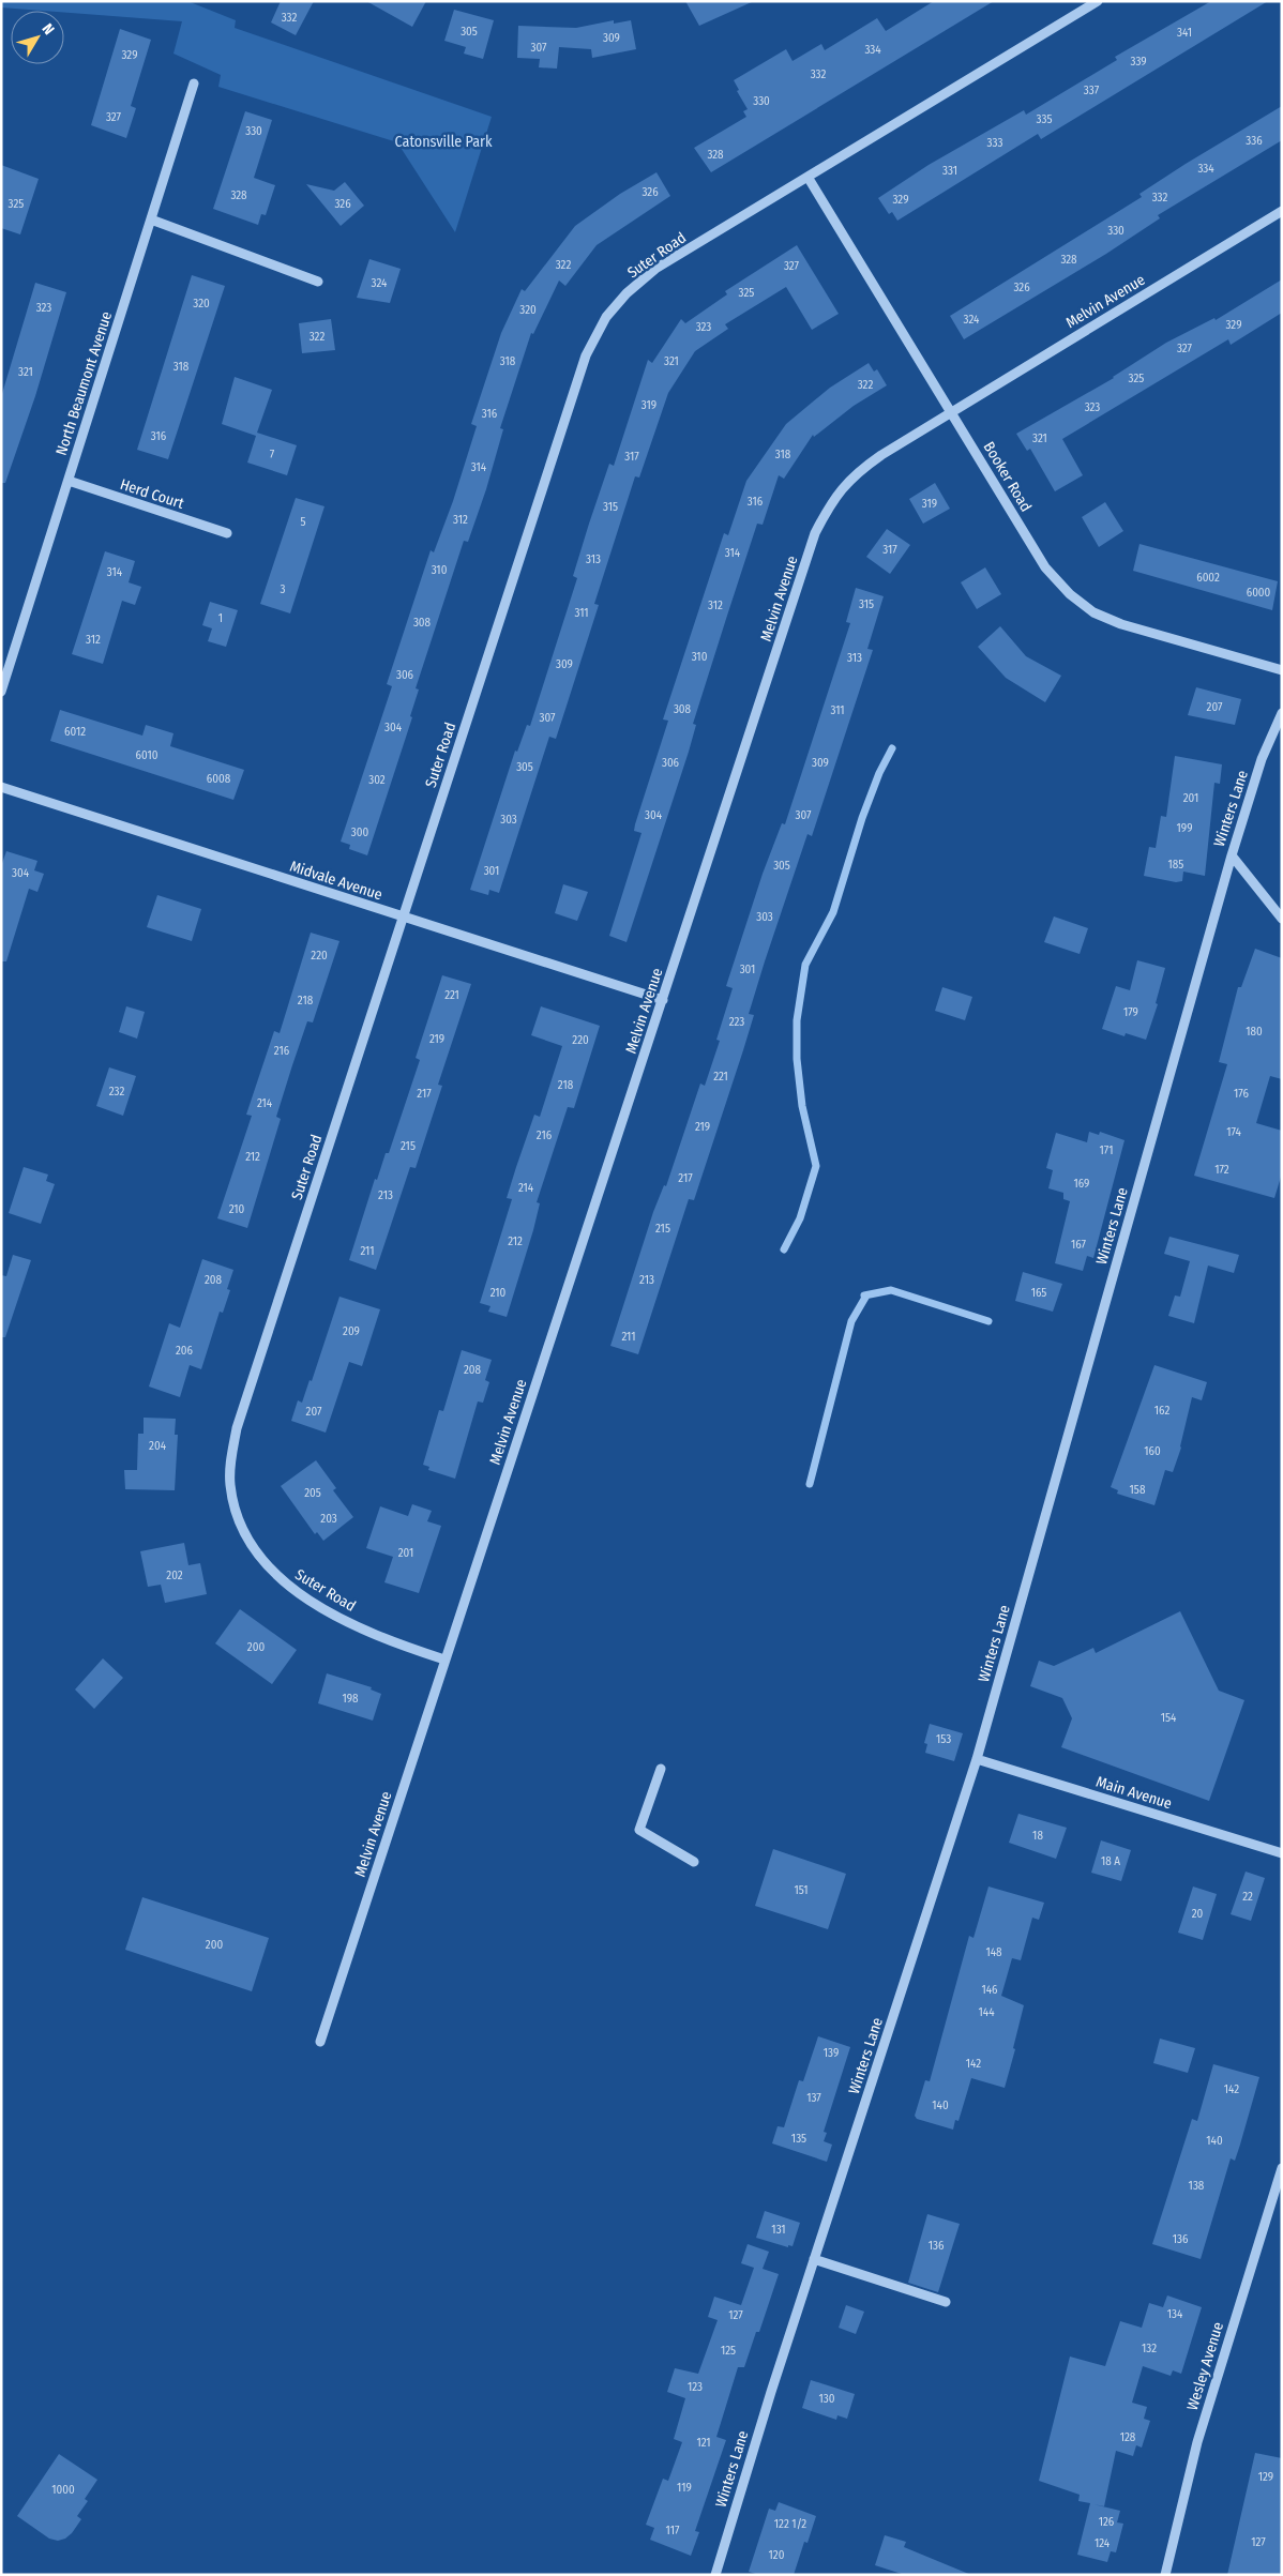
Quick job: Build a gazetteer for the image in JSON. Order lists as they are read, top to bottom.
{
  "streets": {
    "street": [
      "Suter Road",
      "Melvin Avenue",
      "North Beaumont Avenue",
      "Booker Road",
      "Herd Court",
      "Winters Lane",
      "Midvale Avenue",
      "Main Avenue",
      "Wesley Avenue"
    ]
  },
  "crossings": [
    ["Suter Road", "Melvin Avenue"],
    ["Suter Road", "Booker Road"],
    ["Suter Road", "Midvale Avenue"],
    ["Melvin Avenue", "Booker Road"],
    ["Melvin Avenue", "Midvale Avenue"],
    ["North Beaumont Avenue", "Herd Court"],
    ["Winters Lane", "Main Avenue"]
  ],
  "parks": ["Catonsville Park"],
  "house_numbers": [
    "332",
    "305",
    "341",
    "309",
    "307",
    "334",
    "329",
    "339",
    "332",
    "337",
    "330",
    "327",
    "335",
    "330",
    "336",
    "333",
    "328",
    "334",
    "331",
    "326",
    "328",
    "332",
    "329",
    "325",
    "326",
    "330",
    "328",
    "322",
    "327",
    "324",
    "326",
    "325",
    "320",
    "323",
    "320",
    "324",
    "329",
    "323",
    "322",
    "327",
    "318",
    "321",
    "318",
    "321",
    "325",
    "322",
    "319",
    "323",
    "316",
    "316",
    "321",
    "7",
    "318",
    "317",
    "314",
    "316",
    "319",
    "315",
    "312",
    "5",
    "317",
    "314",
    "313",
    "310",
    "314",
    "6002",
    "3",
    "6000",
    "315",
    "312",
    "311",
    "1",
    "308",
    "312",
    "310",
    "313",
    "309",
    "306",
    "207",
    "308",
    "311",
    "307",
    "304",
    "6012",
    "6010",
    "306",
    "309",
    "305",
    "6008",
    "302",
    "201",
    "304",
    "307",
    "303",
    "199",
    "300",
    "185",
    "305",
    "301",
    "304",
    "303",
    "220",
    "301",
    "221",
    "218",
    "179",
    "223",
    "180",
    "219",
    "220",
    "216",
    "221",
    "218",
    "232",
    "217",
    "176",
    "214",
    "219",
    "174",
    "216",
    "215",
    "171",
    "212",
    "172",
    "217",
    "169",
    "214",
    "213",
    "210",
    "215",
    "212",
    "167",
    "211",
    "208",
    "213",
    "210",
    "165",
    "209",
    "211",
    "206",
    "208",
    "162",
    "207",
    "204",
    "160",
    "158",
    "205",
    "203",
    "201",
    "202",
    "200",
    "198",
    "154",
    "153",
    "18",
    "18 A",
    "151",
    "22",
    "20",
    "200",
    "148",
    "146",
    "144",
    "139",
    "142",
    "142",
    "137",
    "140",
    "135",
    "140",
    "138",
    "131",
    "136",
    "136",
    "134",
    "127",
    "132",
    "125",
    "123",
    "130",
    "128",
    "121",
    "129",
    "119",
    "1000",
    "126",
    "122 1/2",
    "117",
    "127",
    "124",
    "120"
  ],
  "north": "top right"
}
